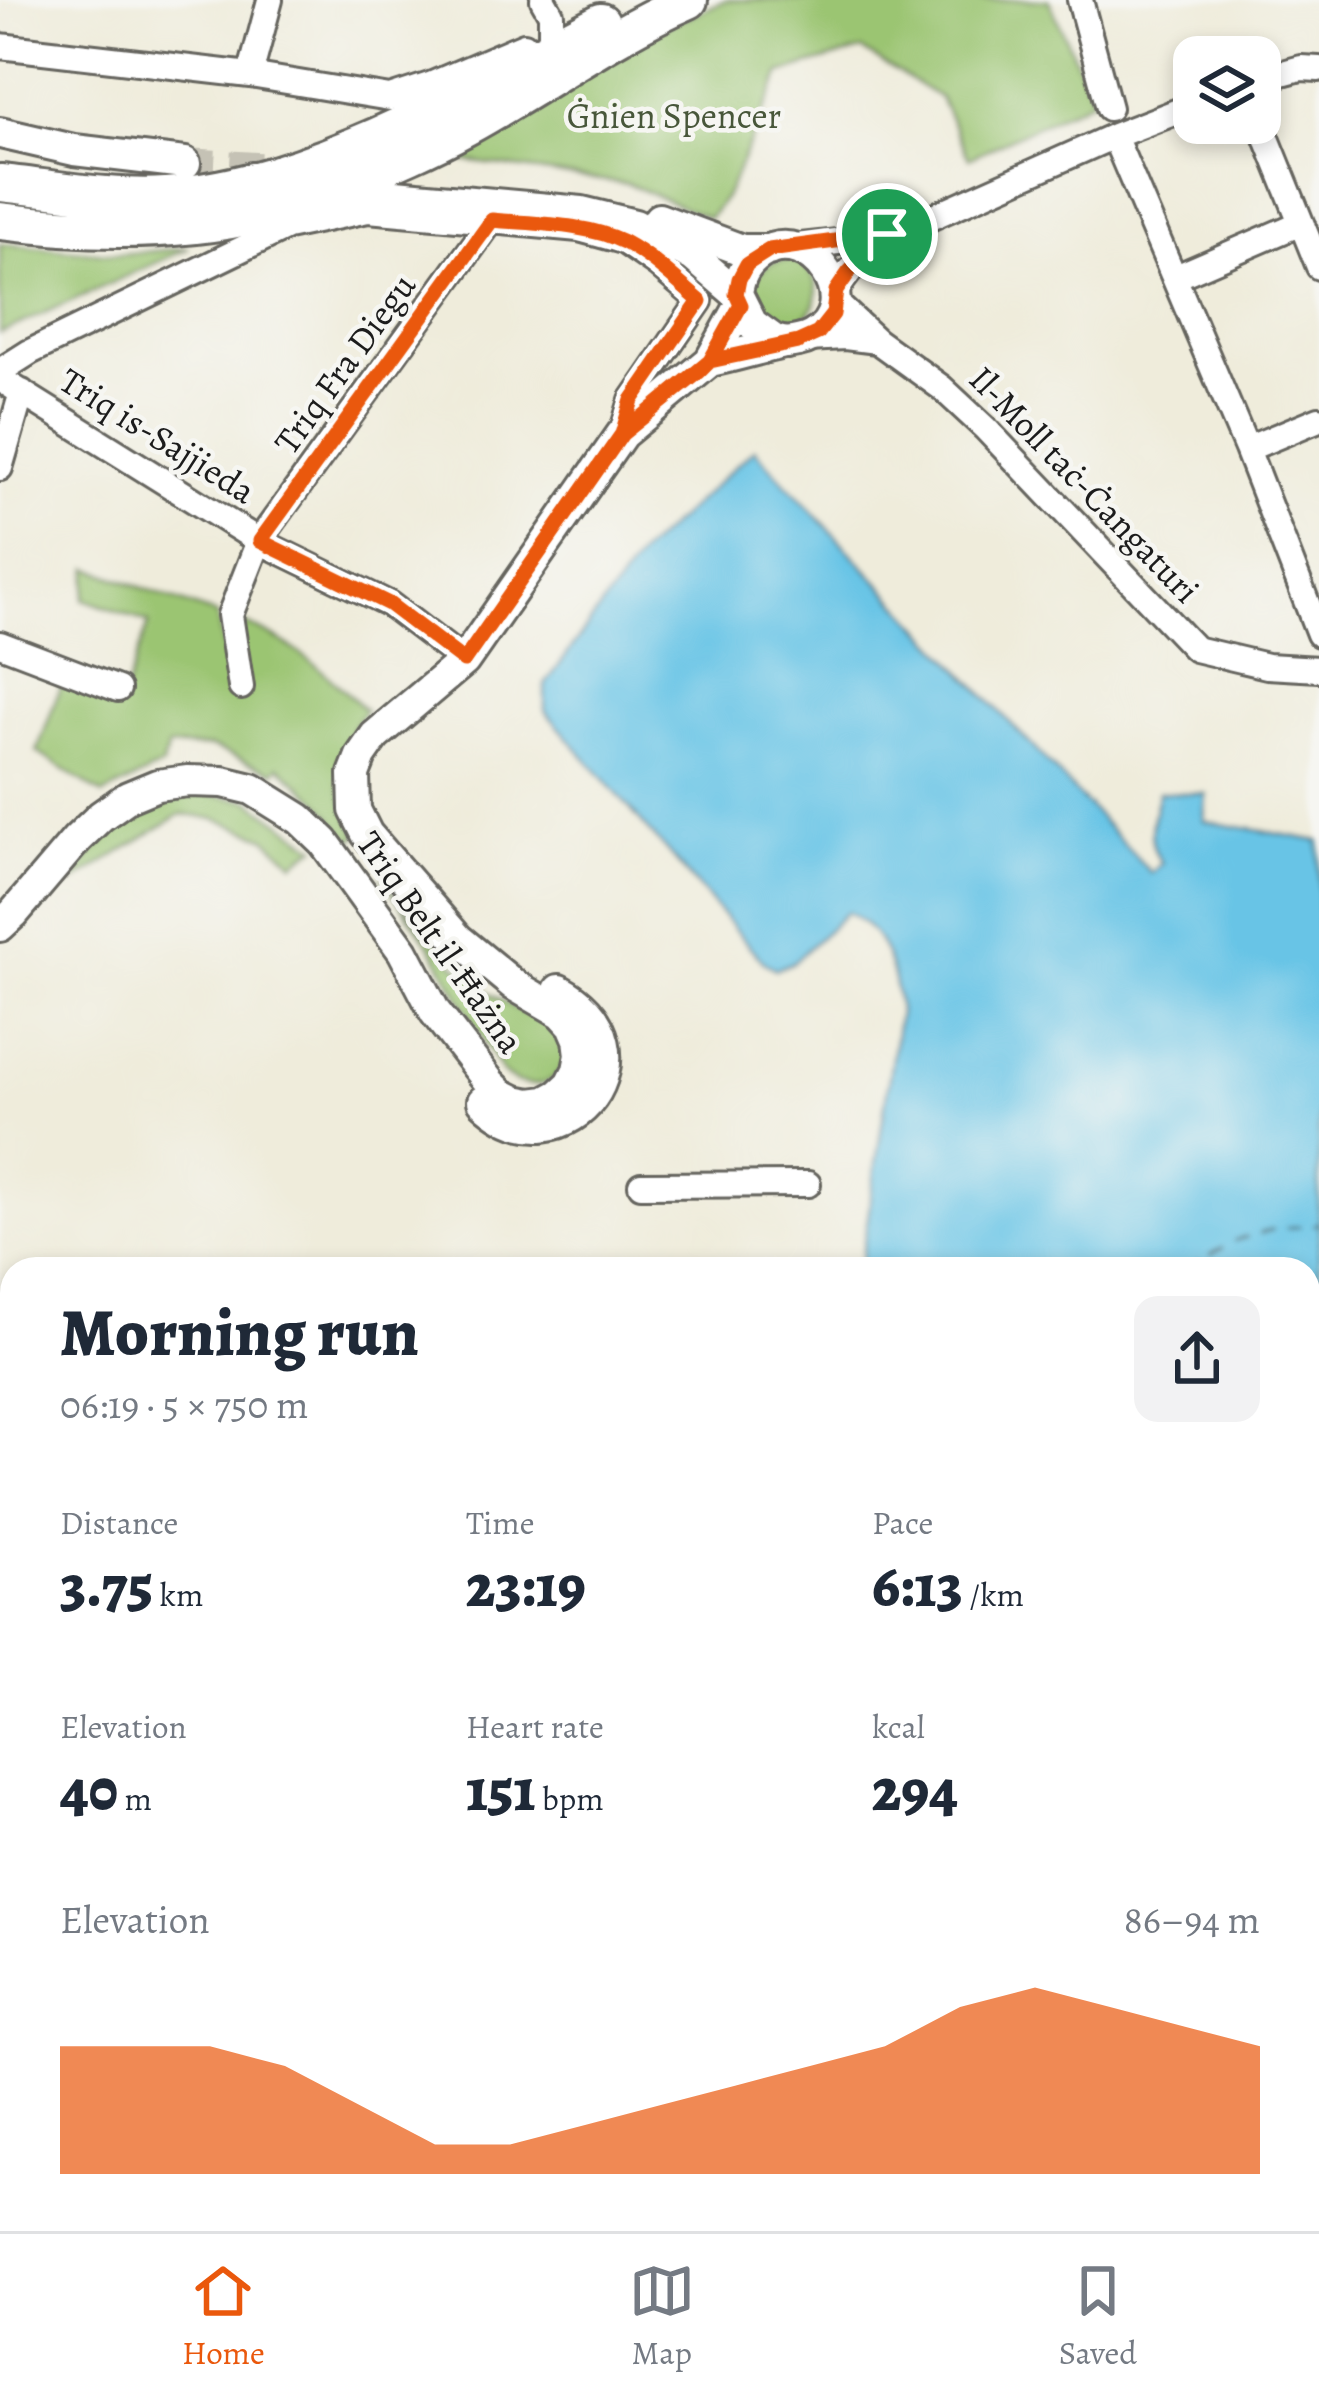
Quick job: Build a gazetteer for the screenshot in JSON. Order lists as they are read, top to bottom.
{
  "streets": {
    "main road": ["Triq Belt il-Ħażna"],
    "street": ["Triq Fra Diegu", "Triq is-Sajjieda", "Il-Moll taċ-Ċangaturi"]
  },
  "crossings": [
    ["Triq Fra Diegu", "Triq is-Sajjieda"],
    ["Triq is-Sajjieda", "Triq Belt il-Ħażna"]
  ],
  "parks": ["Ġnien Spencer"],
  "page": {
    "heading": ["Morning run", "06:19 · 5 × 750 m"],
    "stats": [
      ["Distance", "3.75 km"],
      ["Time", "23:19"],
      ["Pace", "6:13 /km"],
      ["Elevation", "40 m"],
      ["Heart rate", "151 bpm"],
      ["kcal", "294"]
    ],
    "chart": ["Elevation", "86–94 m"],
    "tabs": ["Home", "Map", "Saved"]
  }
}
